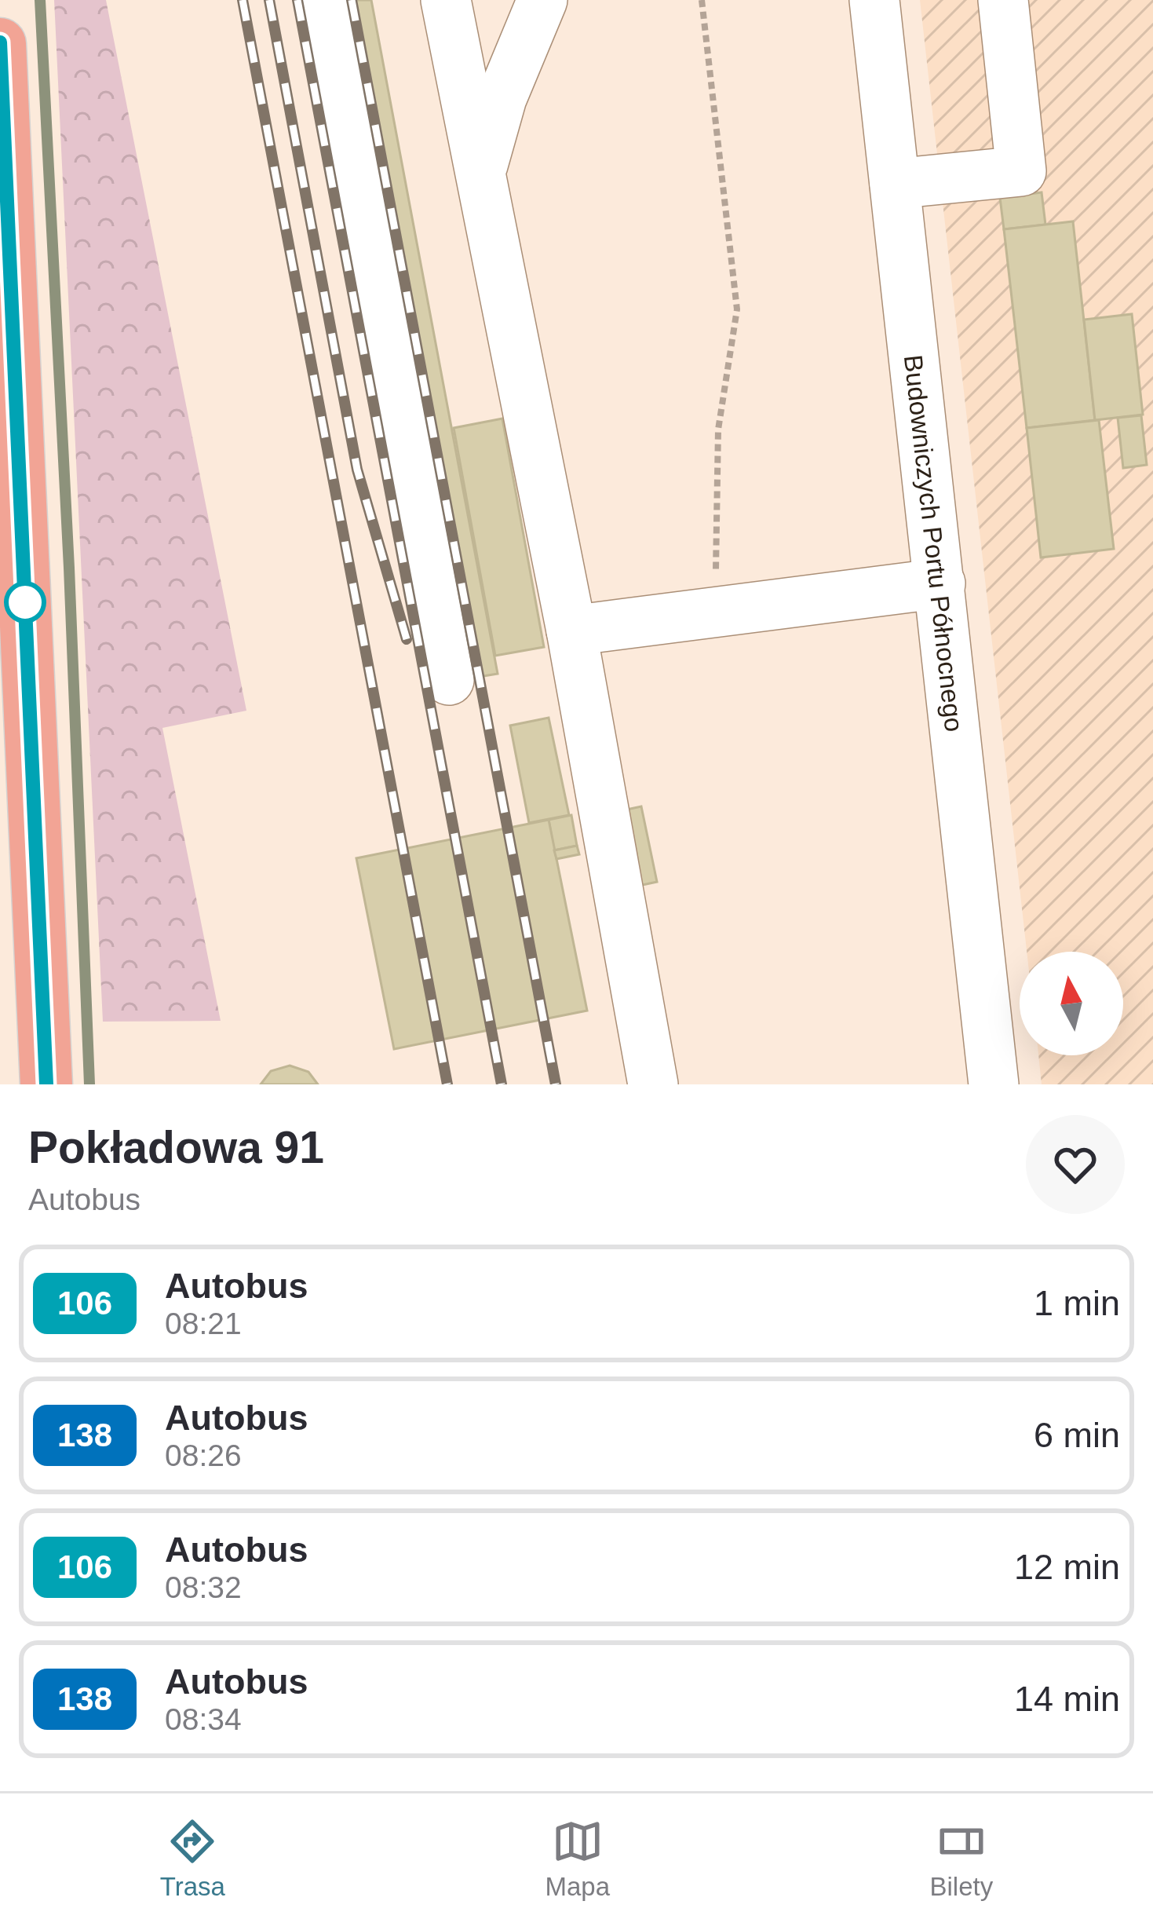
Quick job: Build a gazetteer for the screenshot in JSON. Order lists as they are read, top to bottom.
{
  "streets": {
    "street": ["Budowniczych Portu Północnego"]
  },
  "lines": ["bus line 106"],
  "north": "top",
  "page": {
    "heading": ["Pokładowa 91", "Autobus"],
    "list": [
      {
        "mark": "106",
        "name": "Autobus",
        "note": "08:21",
        "value": "1 min"
      },
      {
        "mark": "138",
        "name": "Autobus",
        "note": "08:26",
        "value": "6 min"
      },
      {
        "mark": "106",
        "name": "Autobus",
        "note": "08:32",
        "value": "12 min"
      },
      {
        "mark": "138",
        "name": "Autobus",
        "note": "08:34",
        "value": "14 min"
      }
    ],
    "tabs": ["Trasa", "Mapa", "Bilety"]
  }
}
